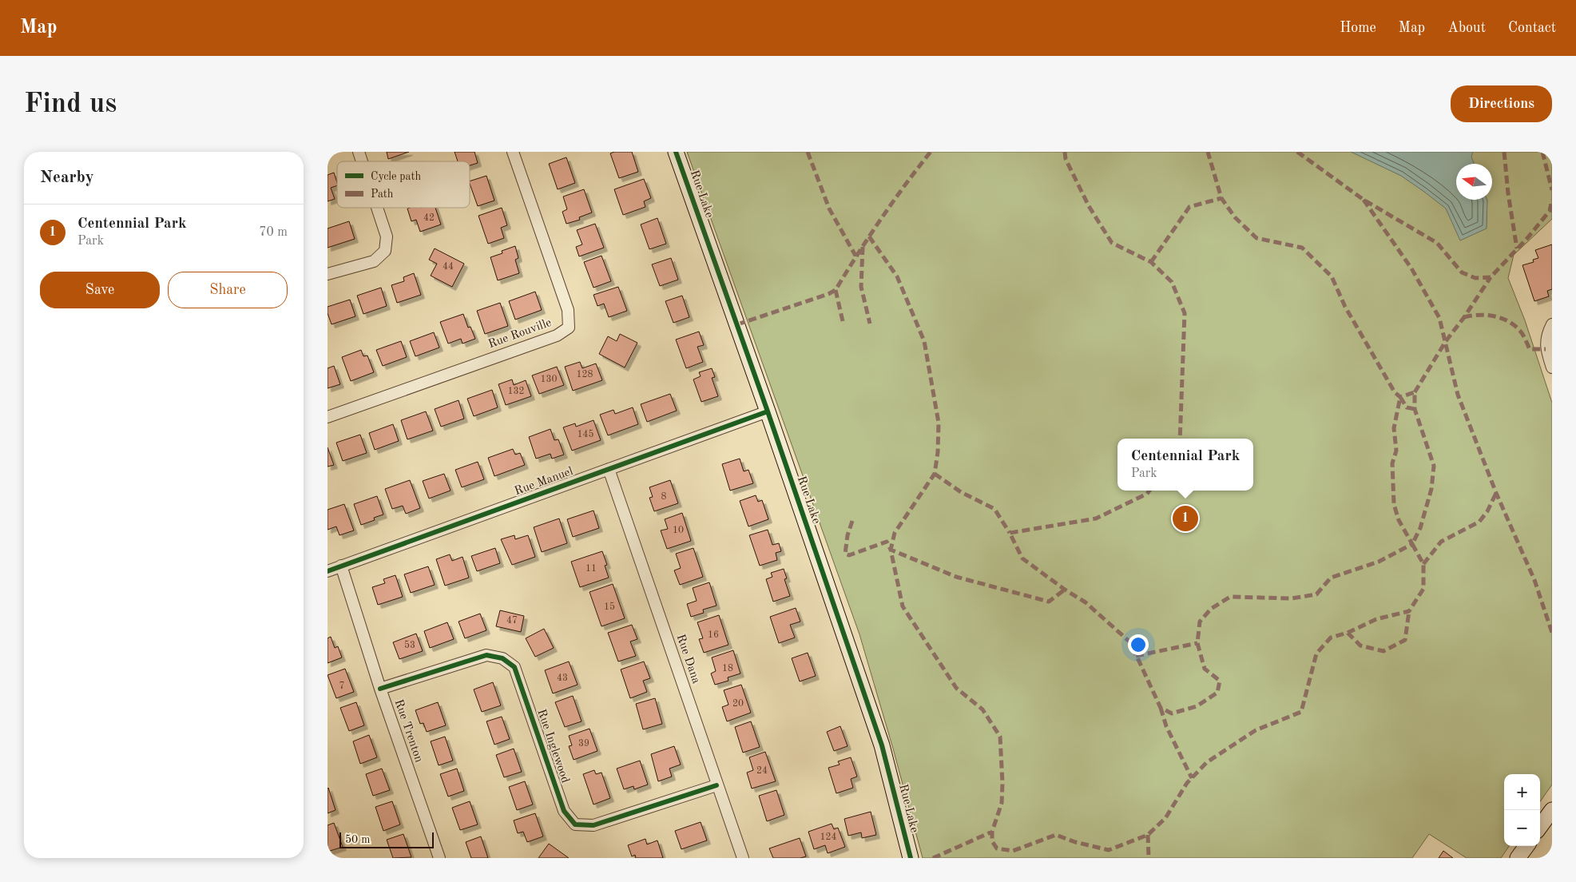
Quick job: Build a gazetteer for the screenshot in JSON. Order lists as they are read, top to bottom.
{
  "streets": {
    "street": [
      "Rue Lake",
      "Rue Rouville",
      "Rue Manuel",
      "Rue Dana",
      "Rue Trenton",
      "Rue Inglewood"
    ]
  },
  "crossings": [
    ["Rue Lake", "Rue Manuel"],
    ["Rue Manuel", "Rue Dana"],
    ["Rue Manuel", "Rue Trenton"],
    ["Rue Dana", "Rue Inglewood"],
    ["Rue Trenton", "Rue Inglewood"]
  ],
  "house_numbers": [
    "42",
    "44",
    "128",
    "130",
    "132",
    "145",
    "8",
    "10",
    "11",
    "15",
    "47",
    "16",
    "53",
    "18",
    "43",
    "7",
    "20",
    "39",
    "24",
    "124"
  ],
  "legend": ["Cycle path", "Path"],
  "scale_bar": "50 m",
  "north": "left",
  "page": {
    "header": "Map",
    "nav": [
      "Home",
      "Map",
      "About",
      "Contact"
    ],
    "buttons": [
      "Directions",
      ["Save", "Share"]
    ],
    "title": "Find us",
    "heading": "Nearby",
    "list": [
      {
        "mark": "1",
        "name": "Centennial Park",
        "note": "Park",
        "value": "70 m"
      }
    ],
    "popup": ["Centennial Park", "Park"],
    "pins": "1",
    "map_buttons": ["+", "−"],
    "scale": "50 m"
  }
}
